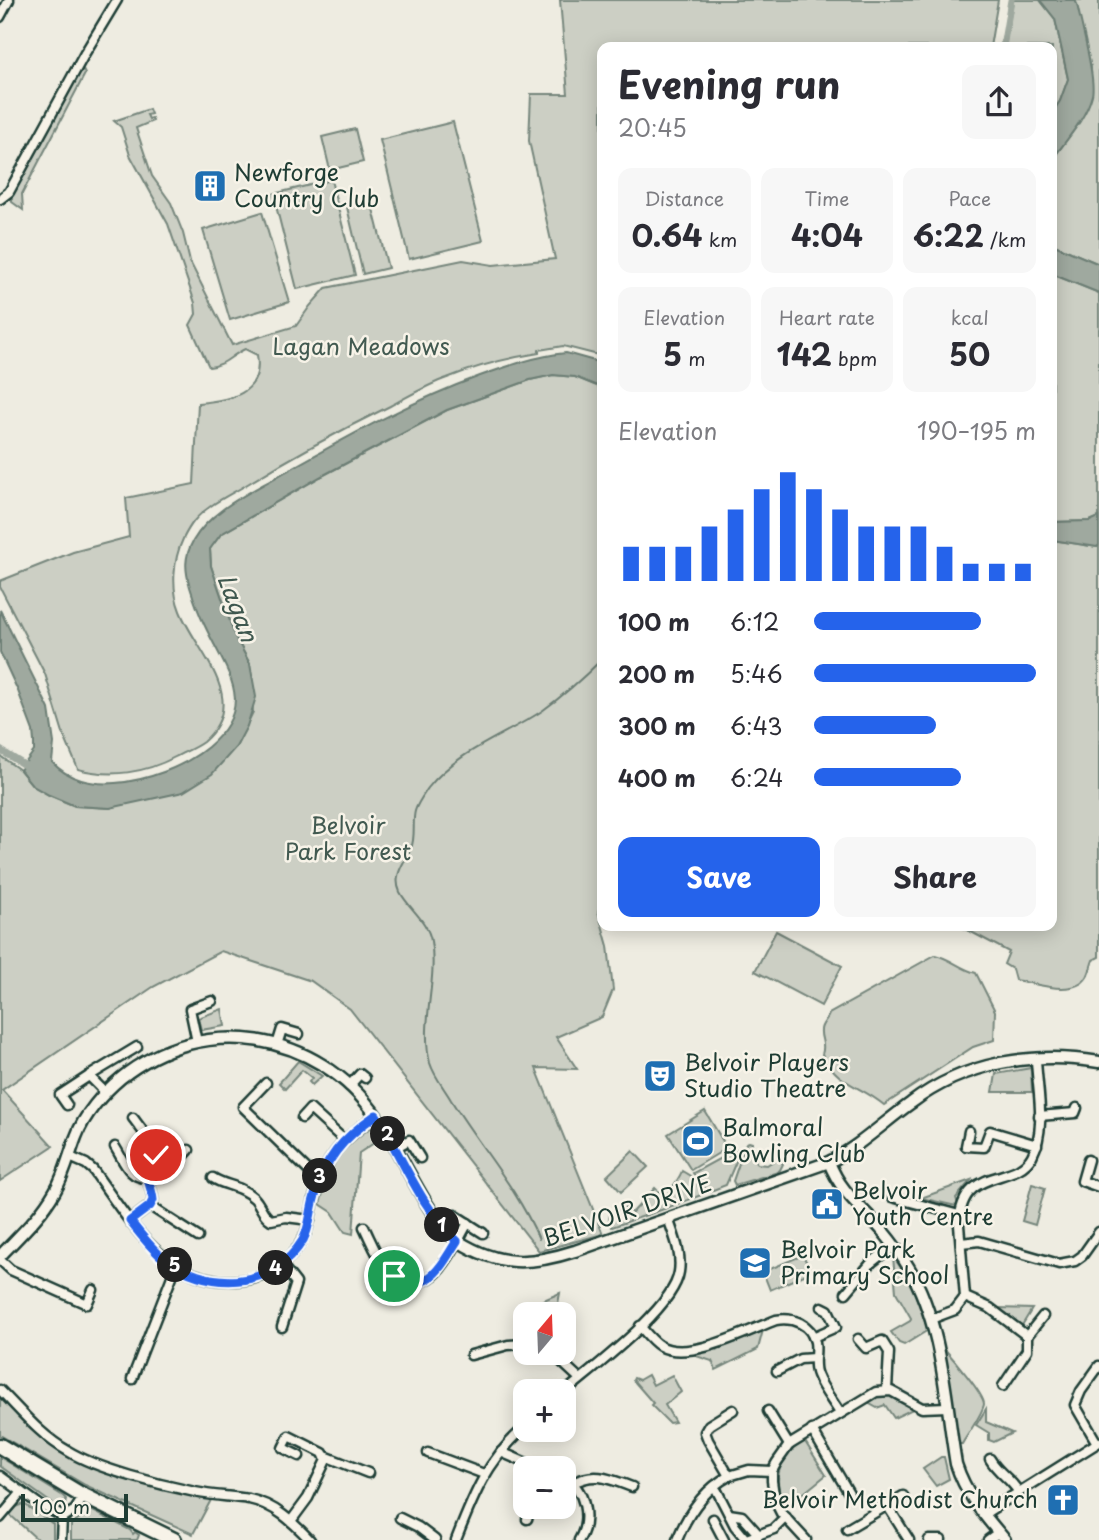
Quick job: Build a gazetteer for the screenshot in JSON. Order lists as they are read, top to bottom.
{
  "streets": {
    "street": ["BELVOIR DRIVE"]
  },
  "water": ["Lagan"],
  "parks": ["Lagan Meadows", "Belvoir Park Forest"],
  "places": {
    "building": ["Newforge Country Club"],
    "theatre": ["Belvoir Players Studio Theatre"],
    "sports": ["Balmoral Bowling Club"],
    "public building": ["Belvoir Youth Centre"],
    "school or university": ["Belvoir Park Primary School"],
    "church": ["Belvoir Methodist Church"]
  },
  "scale_bar": "100 m",
  "north": "top",
  "page": {
    "heading": ["Evening run", "20:45"],
    "stats": [
      ["Distance", "0.64 km"],
      ["Time", "4:04"],
      ["Pace", "6:22 /km"],
      ["Elevation", "5 m"],
      ["Heart rate", "142 bpm"],
      ["kcal", "50"]
    ],
    "chart": ["Elevation", "190–195 m"],
    "list": [
      {
        "name": "100 m",
        "note": "6:12"
      },
      {
        "name": "200 m",
        "note": "5:46"
      },
      {
        "name": "300 m",
        "note": "6:43"
      },
      {
        "name": "400 m",
        "note": "6:24"
      }
    ],
    "buttons": ["Save", "Share"],
    "pins": [
      "2",
      "3",
      "1",
      "5",
      "4"
    ],
    "map_buttons": ["+", "−"],
    "scale": "100 m"
  }
}
